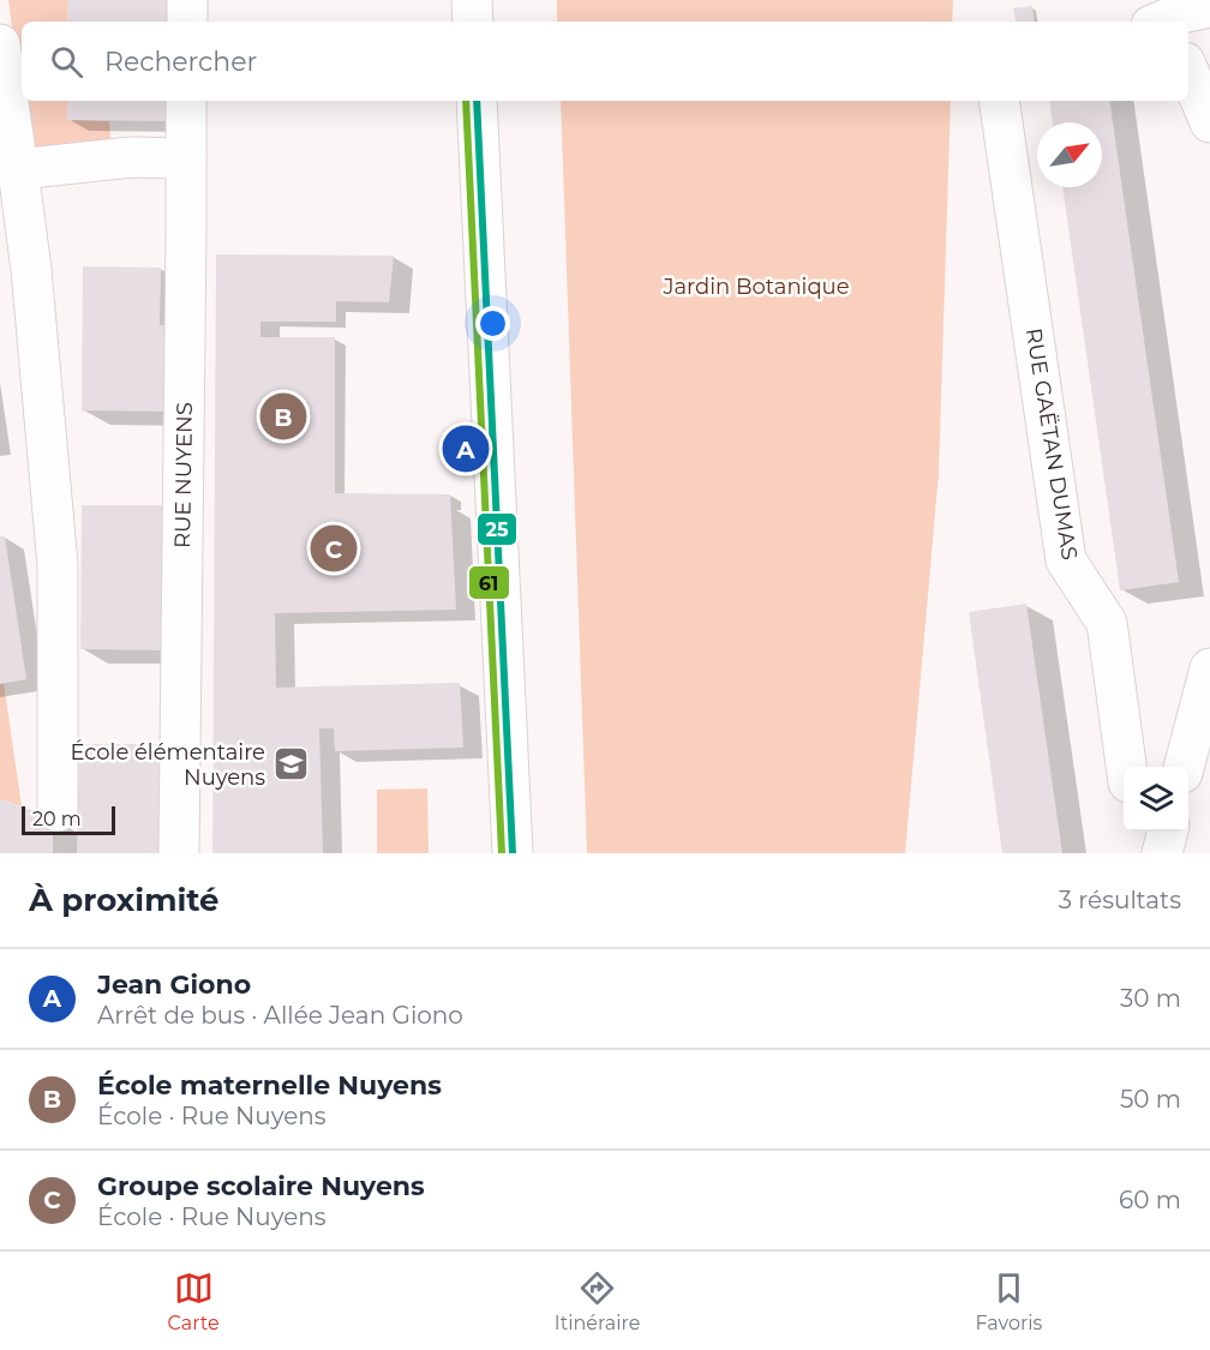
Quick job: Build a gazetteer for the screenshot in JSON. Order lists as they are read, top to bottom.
{
  "streets": {
    "street": ["RUE GAËTAN DUMAS", "RUE NUYENS"]
  },
  "parks": ["Jardin Botanique"],
  "places": {
    "school or university": ["École élémentaire Nuyens"]
  },
  "lines": ["transit line 25", "transit line 61"],
  "scale_bar": "20 m",
  "north": "top right",
  "page": {
    "search": "Rechercher",
    "pins": ["B", "A", "C"],
    "scale": "20 m",
    "heading": ["À proximité", "3 résultats"],
    "list": [
      {
        "mark": "A",
        "name": "Jean Giono",
        "note": "Arrêt de bus · Allée Jean Giono",
        "value": "30 m"
      },
      {
        "mark": "B",
        "name": "École maternelle Nuyens",
        "note": "École · Rue Nuyens",
        "value": "50 m"
      },
      {
        "mark": "C",
        "name": "Groupe scolaire Nuyens",
        "note": "École · Rue Nuyens",
        "value": "60 m"
      }
    ],
    "nav": ["Carte", "Itinéraire", "Favoris"]
  }
}
